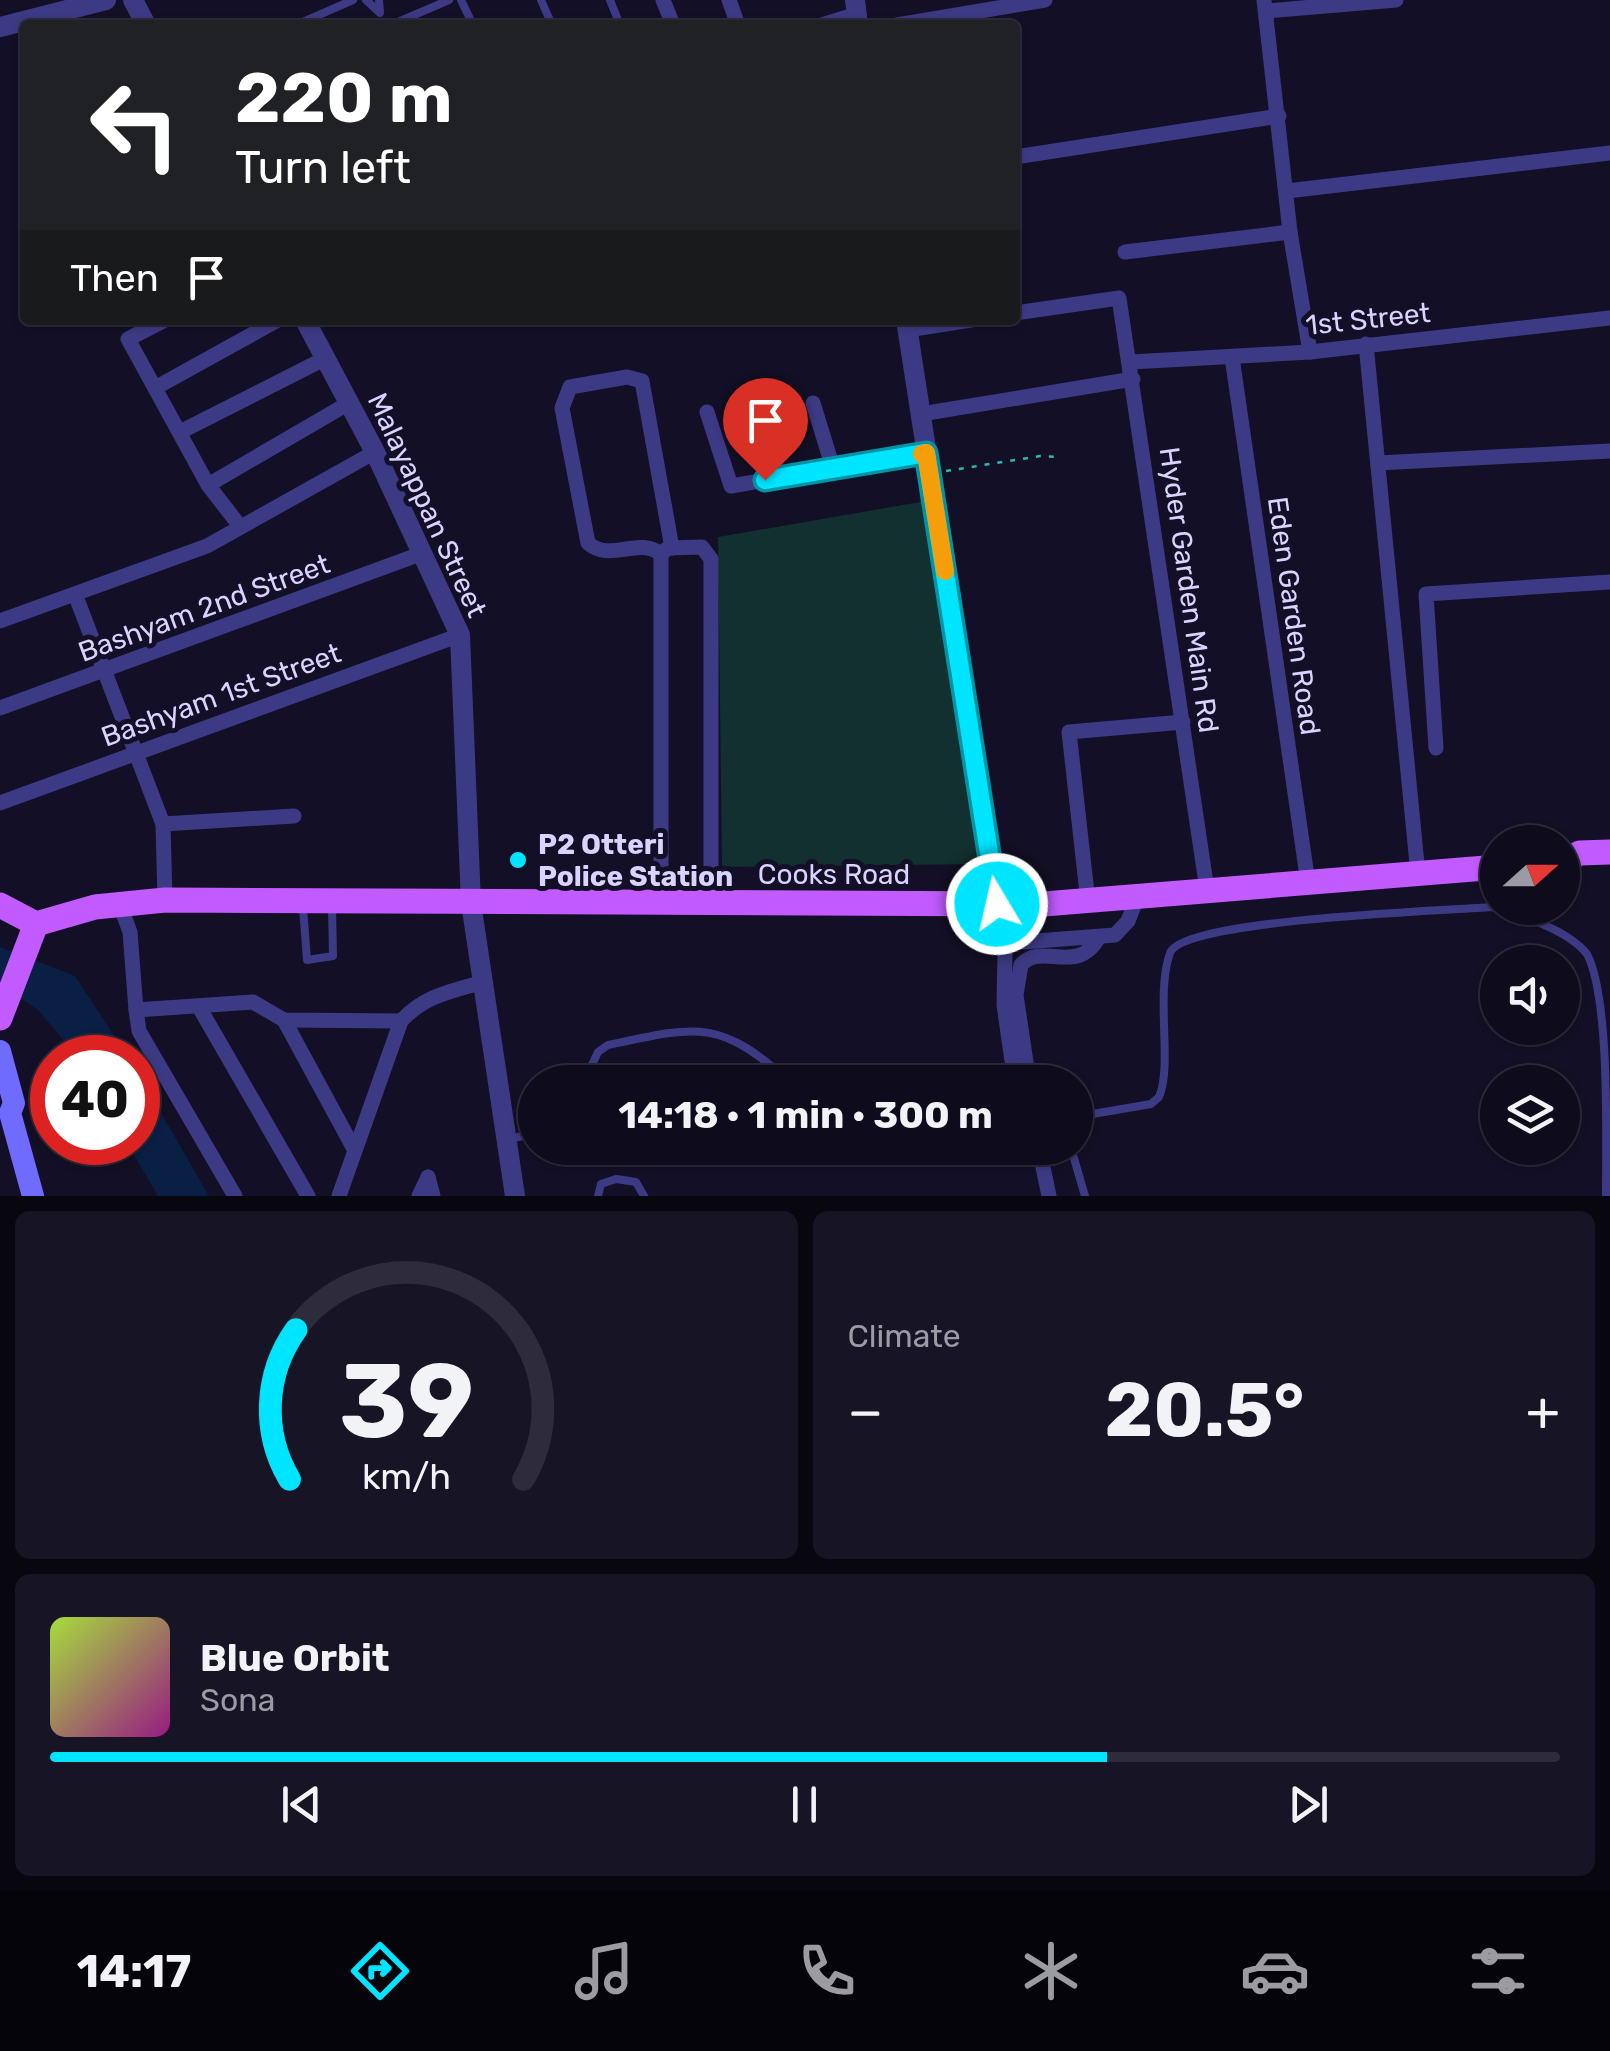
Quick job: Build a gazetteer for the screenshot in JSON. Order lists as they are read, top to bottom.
{
  "streets": {
    "main road": ["Cooks Road"],
    "street": [
      "1st Street",
      "Malayappan Street",
      "Hyder Garden Main Rd",
      "Bashyam 2nd Street",
      "Eden Garden Road",
      "Bashyam 1st Street"
    ]
  },
  "crossings": [
    ["1st Street", "Hyder Garden Main Rd"],
    ["1st Street", "Eden Garden Road"],
    ["Malayappan Street", "Bashyam 2nd Street"],
    ["Malayappan Street", "Bashyam 1st Street"],
    ["Malayappan Street", "Cooks Road"],
    ["Hyder Garden Main Rd", "Cooks Road"],
    ["Eden Garden Road", "Cooks Road"]
  ],
  "places": ["P2 Otteri Police Station"],
  "north": "right",
  "page": {
    "turn": ["220 m", "Turn left"],
    "then": "Then",
    "limit": "40",
    "trip": "14:18 · 1 min · 300 m",
    "tile": "Climate",
    "heat": ["−", "20.5°", "+"],
    "song": ["Blue Orbit", "Sona"],
    "tabs": "14:17",
    "gauge": ["39", "km/h"]
  }
}
